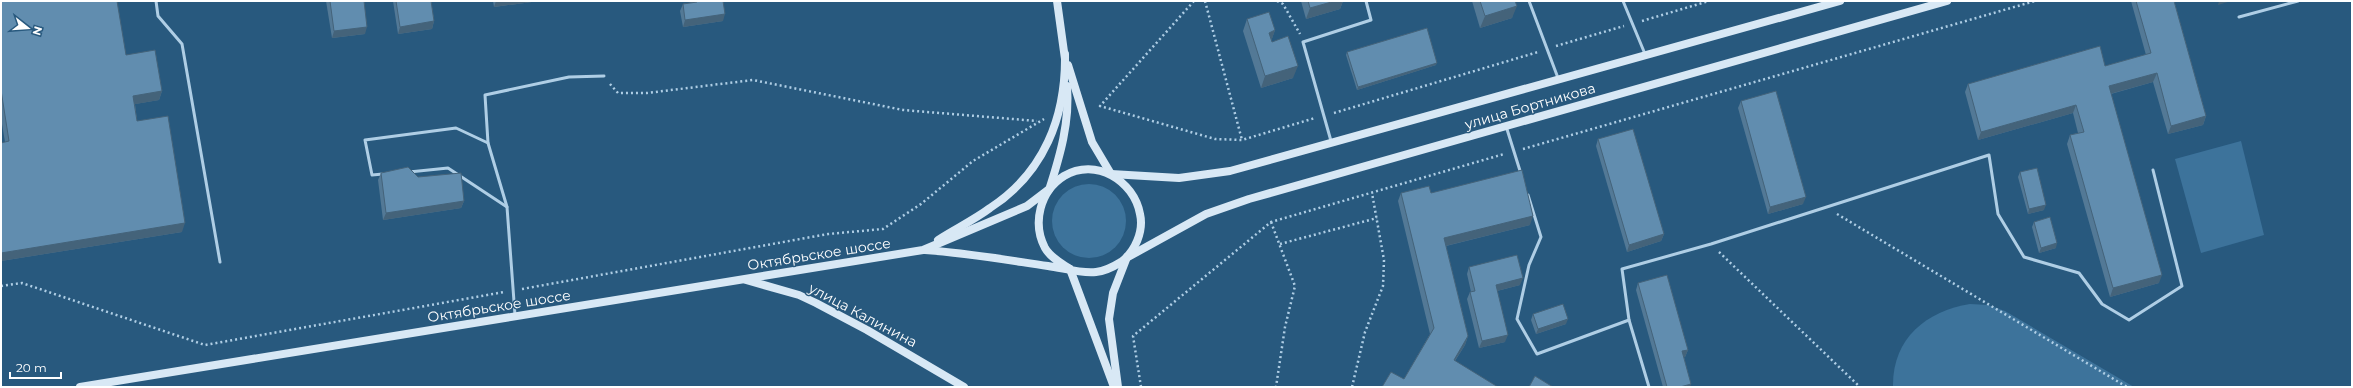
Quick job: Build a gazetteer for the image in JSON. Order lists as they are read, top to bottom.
{
  "streets": {
    "main road": ["улица Бортникова", "Октябрьское шоссе", "улица Калинина"]
  },
  "crossings": [
    ["улица Бортникова", "Октябрьское шоссе"],
    ["Октябрьское шоссе", "улица Калинина"]
  ],
  "scale_bar": "20 m",
  "north": "right"
}
